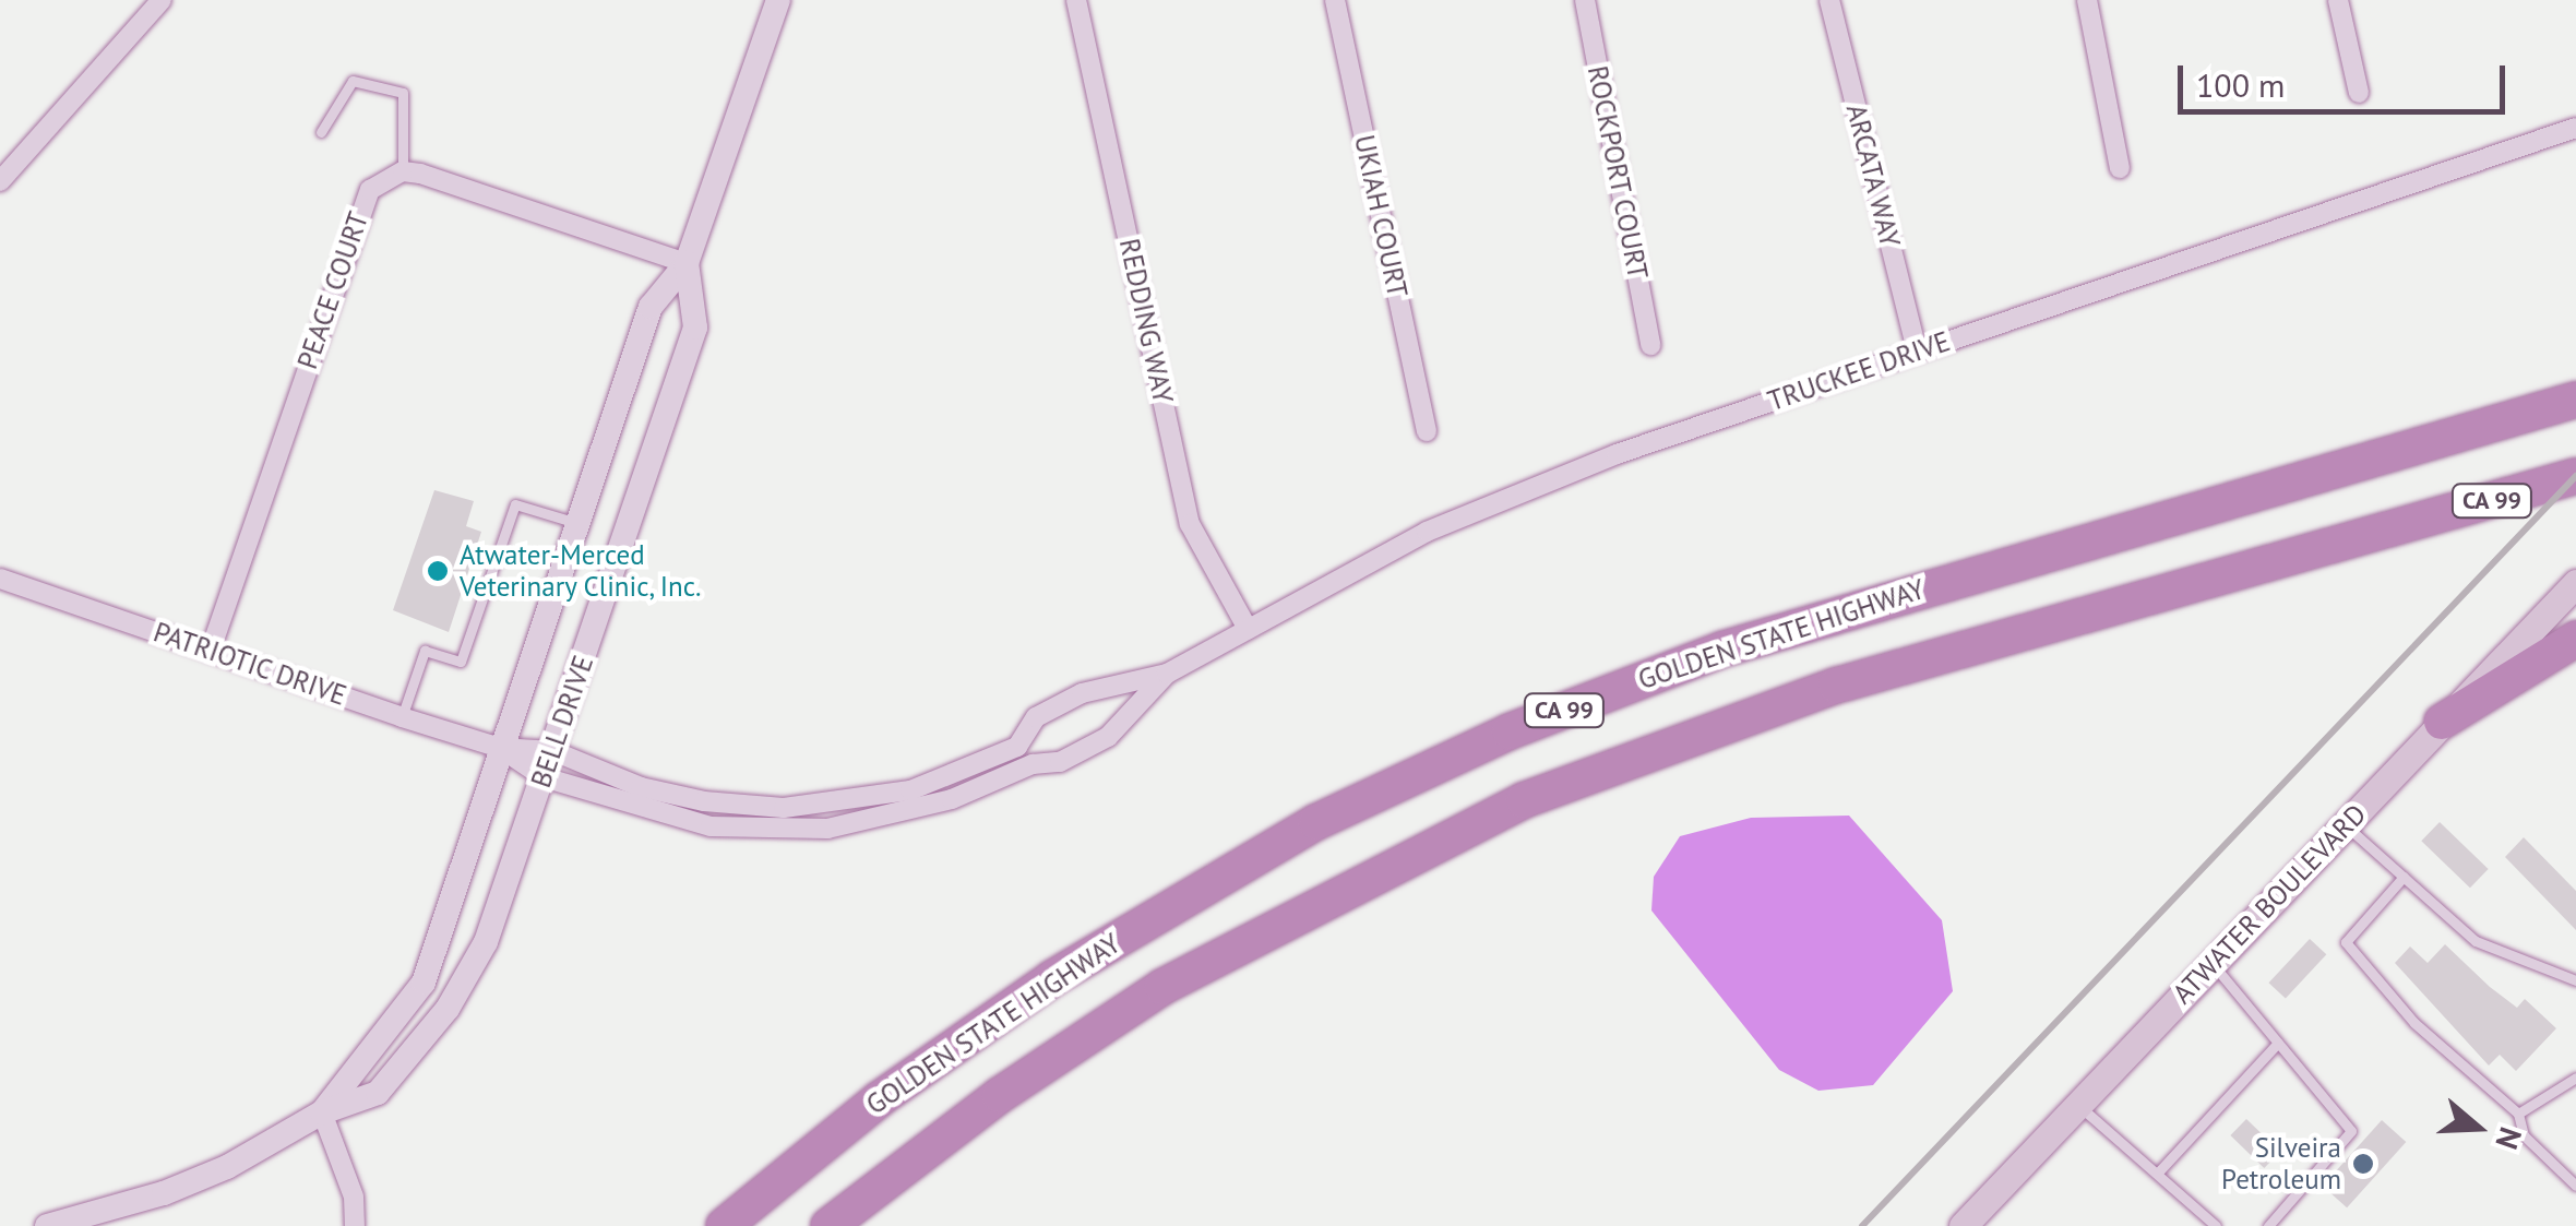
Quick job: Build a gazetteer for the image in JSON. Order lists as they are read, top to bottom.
{
  "streets": {
    "highway": ["CA 99", "GOLDEN STATE HIGHWAY"],
    "main road": ["ATWATER BOULEVARD"],
    "street": [
      "ROCKPORT COURT",
      "ARCATA WAY",
      "UKIAH COURT",
      "PEACE COURT",
      "REDDING WAY",
      "TRUCKEE DRIVE",
      "PATRIOTIC DRIVE",
      "BELL DRIVE"
    ]
  },
  "crossings": [
    ["ARCATA WAY", "TRUCKEE DRIVE"],
    ["PEACE COURT", "PATRIOTIC DRIVE"],
    ["REDDING WAY", "TRUCKEE DRIVE"],
    ["TRUCKEE DRIVE", "PATRIOTIC DRIVE"],
    ["TRUCKEE DRIVE", "BELL DRIVE"],
    ["PATRIOTIC DRIVE", "BELL DRIVE"]
  ],
  "places": ["Atwater-Merced Veterinary Clinic, Inc.", "Silveira Petroleum"],
  "scale_bar": "100 m",
  "north": "right"
}
